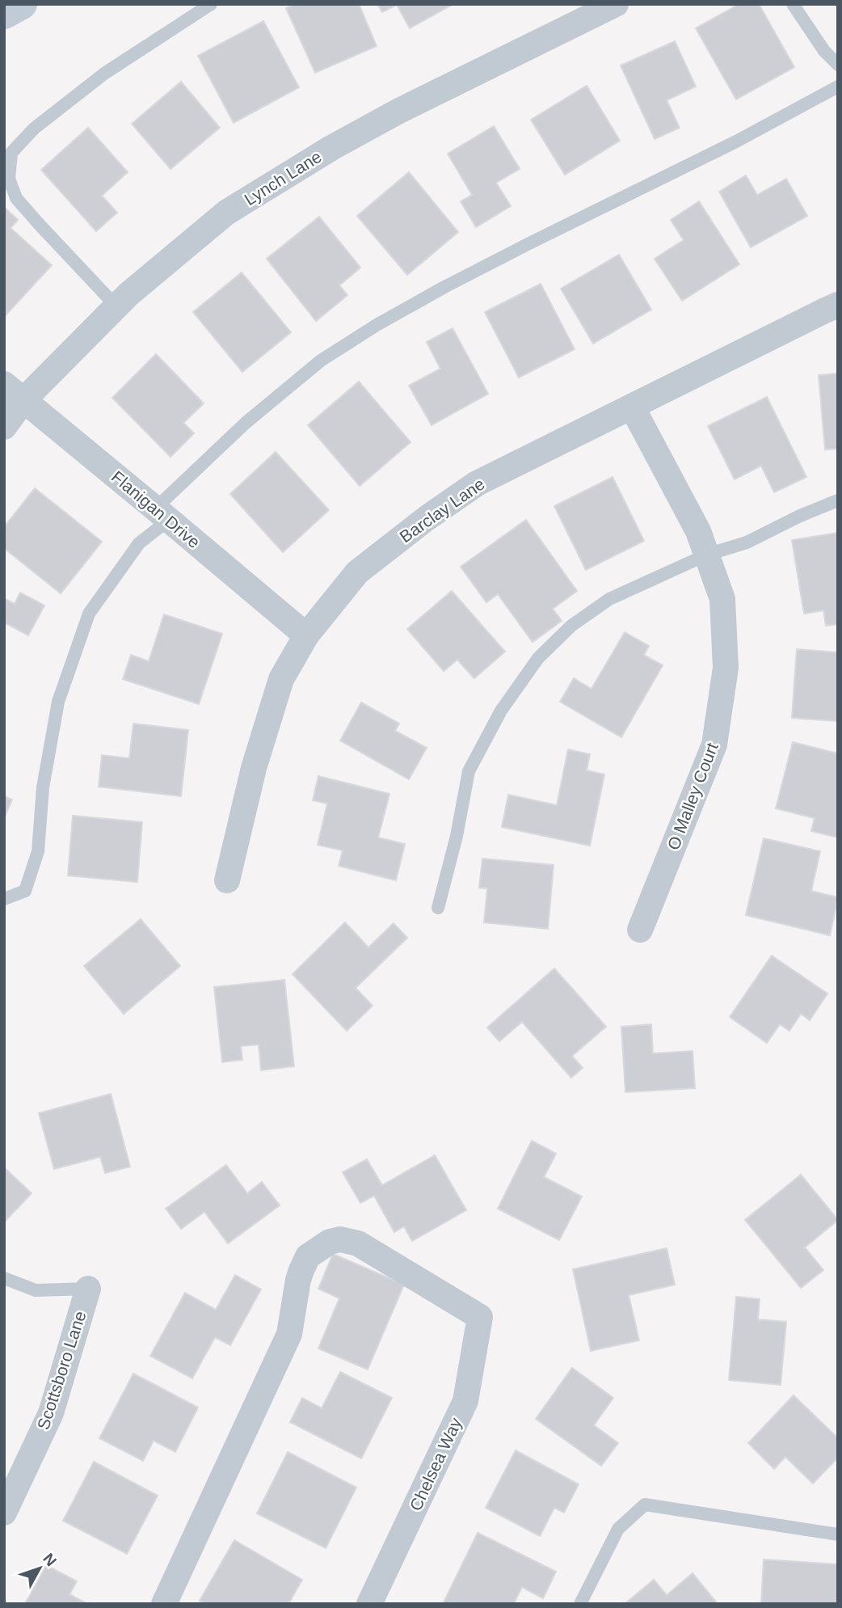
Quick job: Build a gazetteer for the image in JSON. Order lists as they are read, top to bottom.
{
  "streets": {
    "street": [
      "Lynch Lane",
      "Flanigan Drive",
      "Barclay Lane",
      "O Malley Court",
      "Scottsboro Lane",
      "Chelsea Way"
    ]
  },
  "crossings": [
    ["Lynch Lane", "Flanigan Drive"],
    ["Flanigan Drive", "Barclay Lane"],
    ["Barclay Lane", "O Malley Court"]
  ],
  "north": "top right"
}
